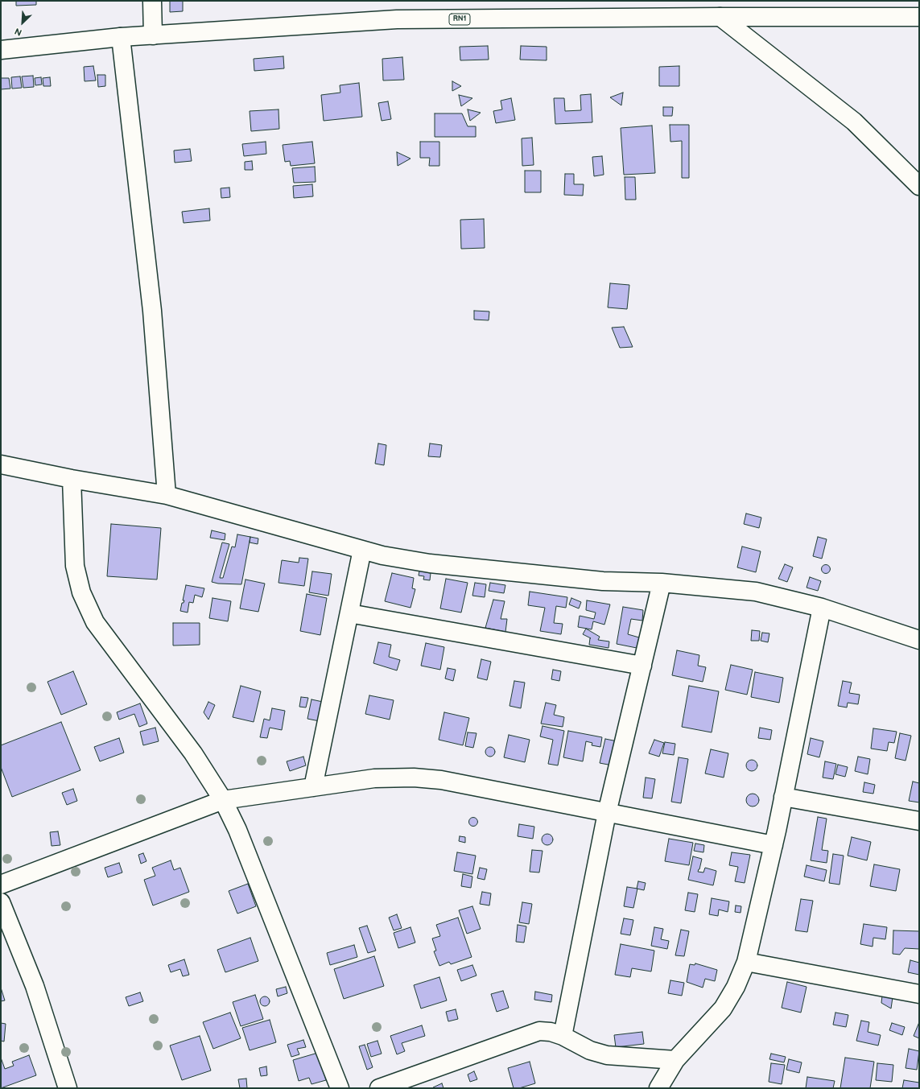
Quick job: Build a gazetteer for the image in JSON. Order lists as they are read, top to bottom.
{
  "streets": {
    "main road": ["RN1"]
  },
  "north": "bottom left"
}
